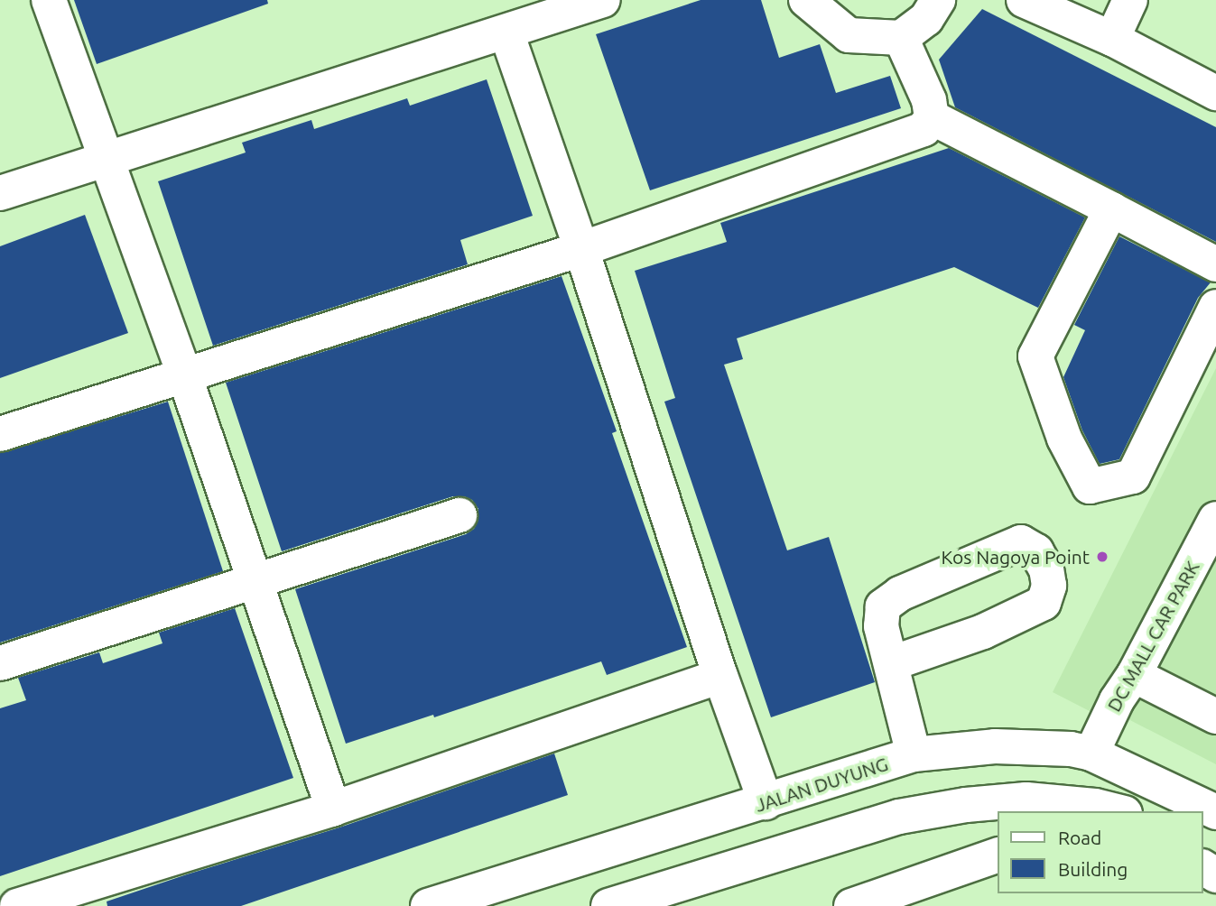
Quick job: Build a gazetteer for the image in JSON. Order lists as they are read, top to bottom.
{
  "streets": {
    "main road": ["DC MALL CAR PARK", "JALAN DUYUNG"]
  },
  "crossings": [
    ["DC MALL CAR PARK", "JALAN DUYUNG"]
  ],
  "places": ["Kos Nagoya Point"],
  "legend": ["Road", "Building"]
}
